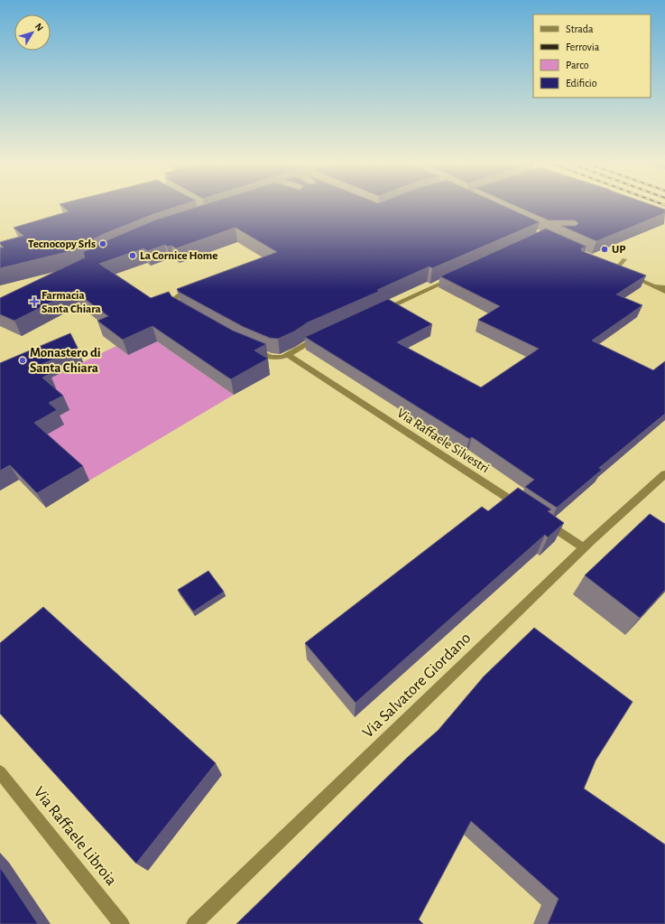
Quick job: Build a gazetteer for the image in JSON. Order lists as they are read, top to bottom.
{
  "streets": {
    "street": ["Via Raffaele Silvestri", "Via Salvatore Giordano", "Via Raffaele Libroia"]
  },
  "places": {
    "other": [
      "Tecnocopy Srls",
      "UP",
      "La Cornice Home",
      "Monastero di Santa Chiara"
    ],
    "health": ["Farmacia Santa Chiara"]
  },
  "legend": [
    "Strada",
    "Ferrovia",
    "Parco",
    "Edificio"
  ],
  "north": "top right"
}
